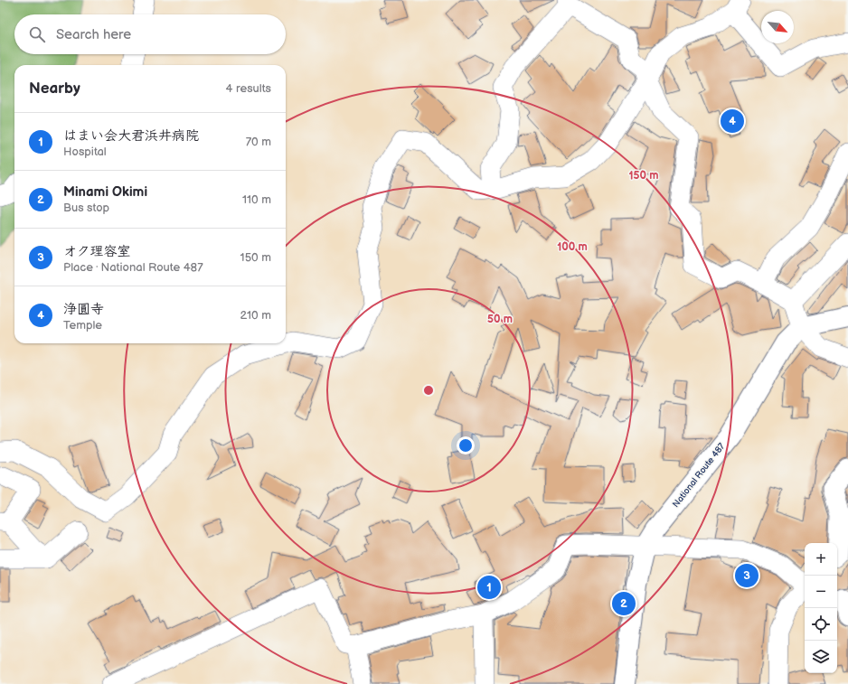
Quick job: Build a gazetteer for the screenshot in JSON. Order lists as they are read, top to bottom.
{
  "streets": {
    "highway": ["National Route 487"]
  },
  "north": "bottom right",
  "page": {
    "search": "Search here",
    "heading": ["Nearby", "4 results"],
    "pins": [
      "4",
      "3",
      "1",
      "2"
    ],
    "list": [
      {
        "mark": "1",
        "name": "はまい会大君浜井病院",
        "note": "Hospital",
        "value": "70 m"
      },
      {
        "mark": "2",
        "name": "Minami Okimi",
        "note": "Bus stop",
        "value": "110 m"
      },
      {
        "mark": "3",
        "name": "オク理容室",
        "note": "Place · National Route 487",
        "value": "150 m"
      },
      {
        "mark": "4",
        "name": "浄圓寺",
        "note": "Temple",
        "value": "210 m"
      }
    ],
    "map_buttons": ["+", "−"]
  },
  "rings": ["150 m", "100 m", "50 m"]
}
